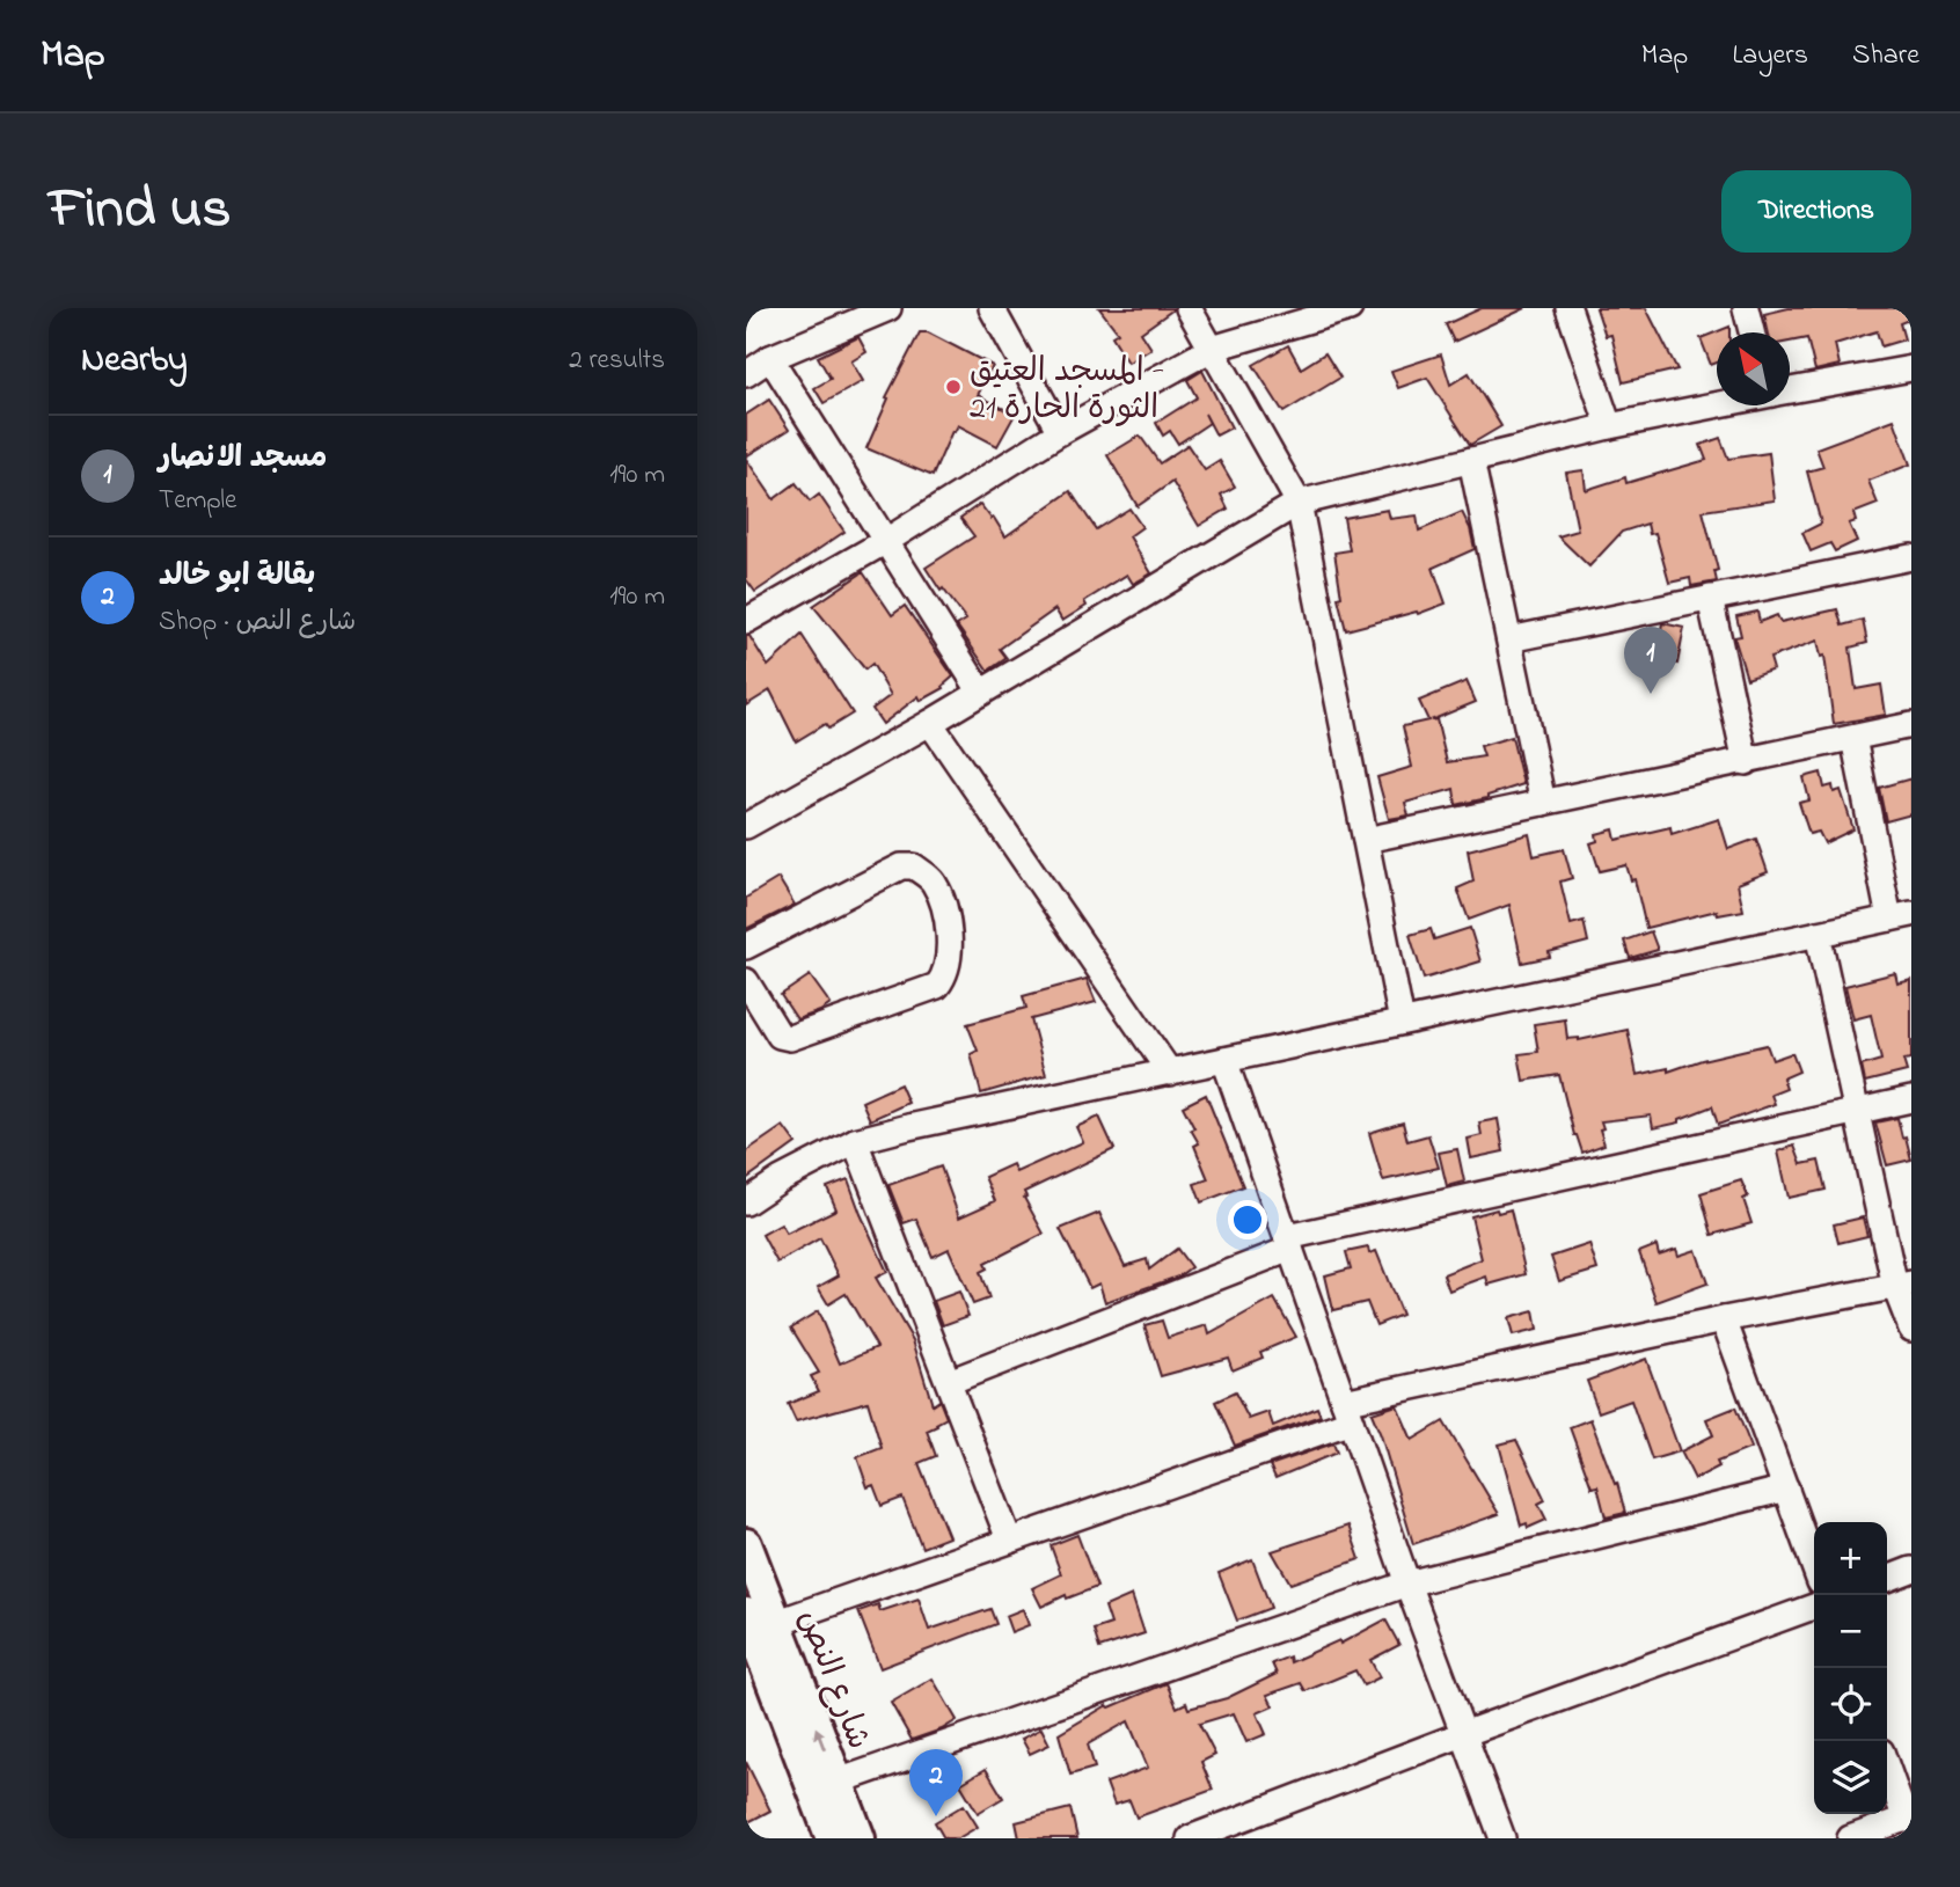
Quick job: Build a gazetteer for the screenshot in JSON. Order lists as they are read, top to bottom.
{
  "streets": {
    "main road": ["شارع النص"]
  },
  "places": ["المسجد العتيق - الثورة الحارة 21"],
  "north": "top left",
  "page": {
    "header": "Map",
    "nav": ["Map", "Layers", "Share"],
    "title": "Find us",
    "buttons": "Directions",
    "heading": ["Nearby", "2 results"],
    "list": [
      {
        "mark": "1",
        "name": "مسجد الانصار",
        "note": "Temple",
        "value": "190 m"
      },
      {
        "mark": "2",
        "name": "بقالة ابو خالد",
        "note": "Shop · شارع النص",
        "value": "190 m"
      }
    ],
    "pins": ["1", "2"],
    "map_buttons": ["+", "−"]
  }
}
